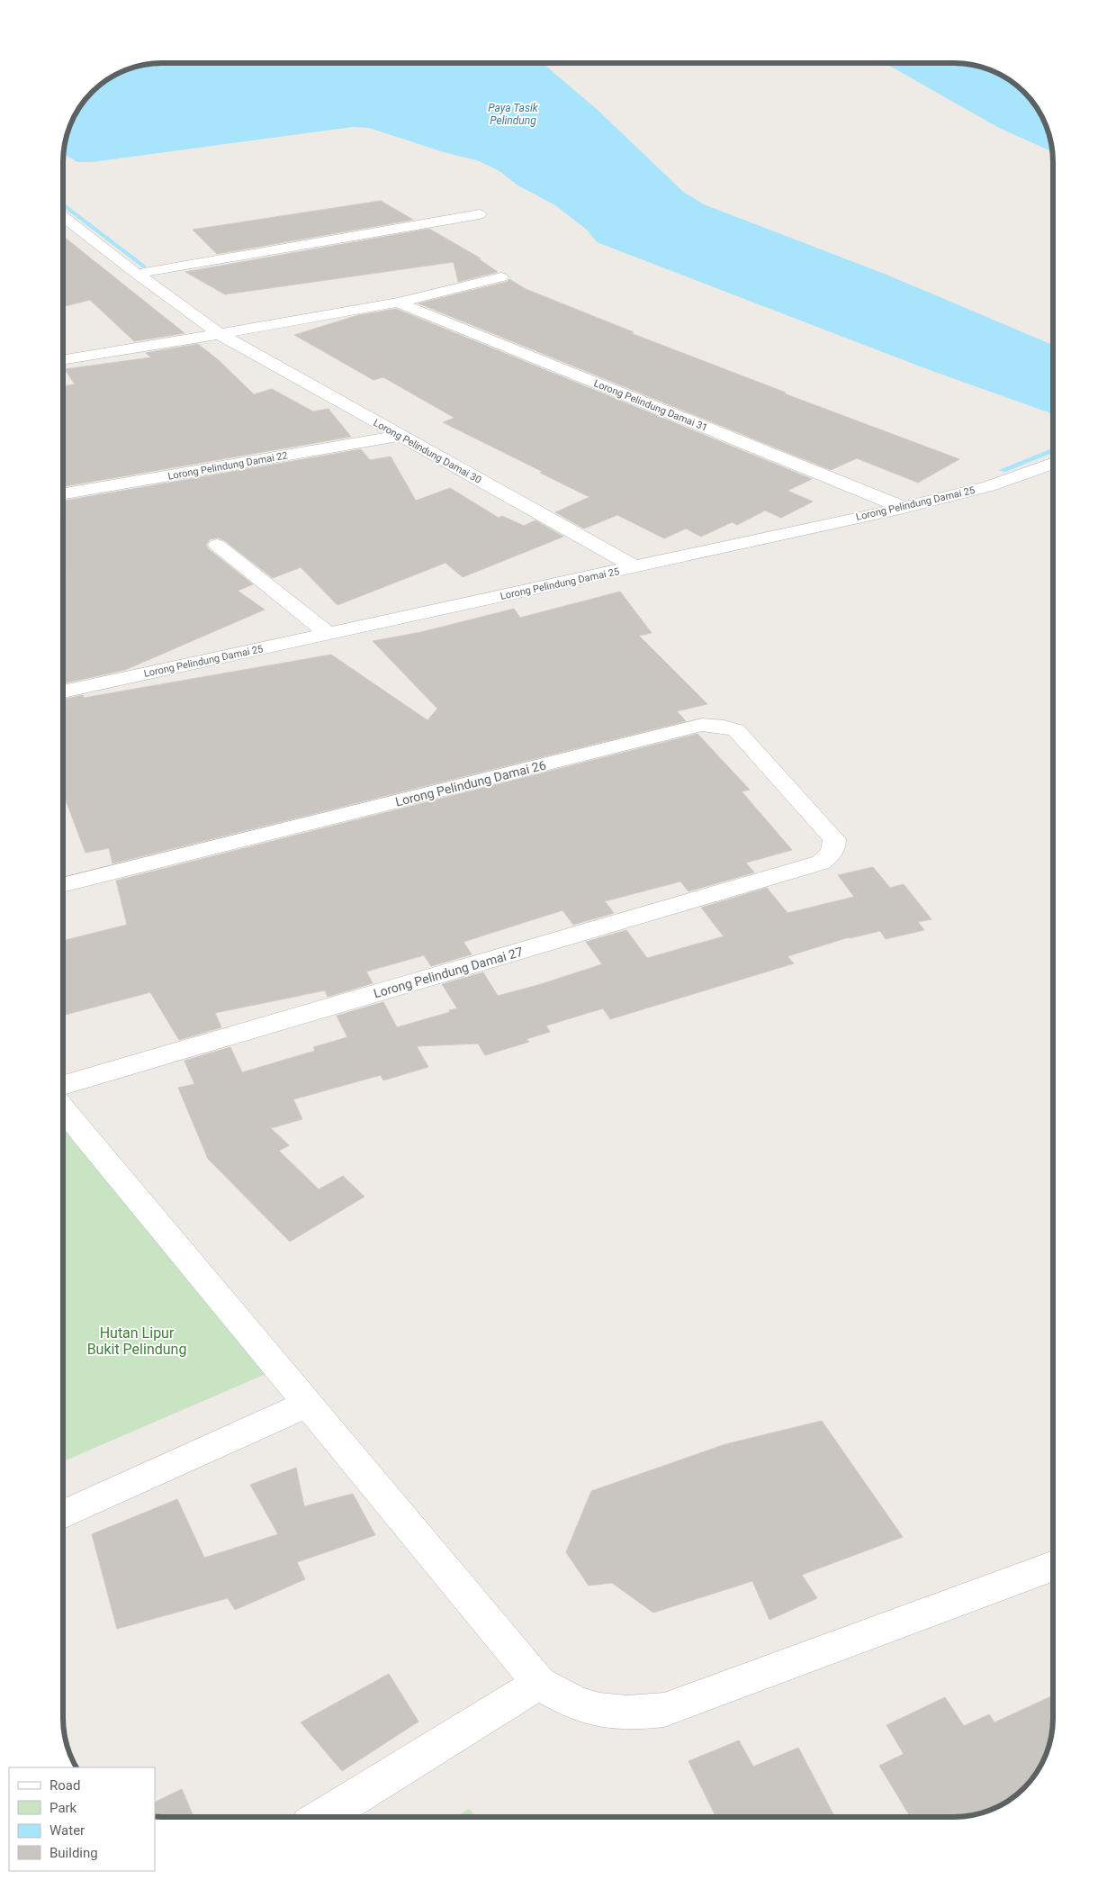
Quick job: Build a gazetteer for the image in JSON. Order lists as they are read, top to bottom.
{
  "streets": {
    "street": [
      "Lorong Pelindung Damai 31",
      "Lorong Pelindung Damai 30",
      "Lorong Pelindung Damai 22",
      "Lorong Pelindung Damai 25",
      "Lorong Pelindung Damai 26",
      "Lorong Pelindung Damai 27"
    ]
  },
  "crossings": [
    ["Lorong Pelindung Damai 31", "Lorong Pelindung Damai 25"],
    ["Lorong Pelindung Damai 30", "Lorong Pelindung Damai 22"],
    ["Lorong Pelindung Damai 30", "Lorong Pelindung Damai 25"],
    ["Lorong Pelindung Damai 26", "Lorong Pelindung Damai 27"]
  ],
  "water": ["Paya Tasik Pelindung"],
  "parks": ["Hutan Lipur Bukit Pelindung"],
  "legend": [
    "Road",
    "Park",
    "Water",
    "Building"
  ]
}
